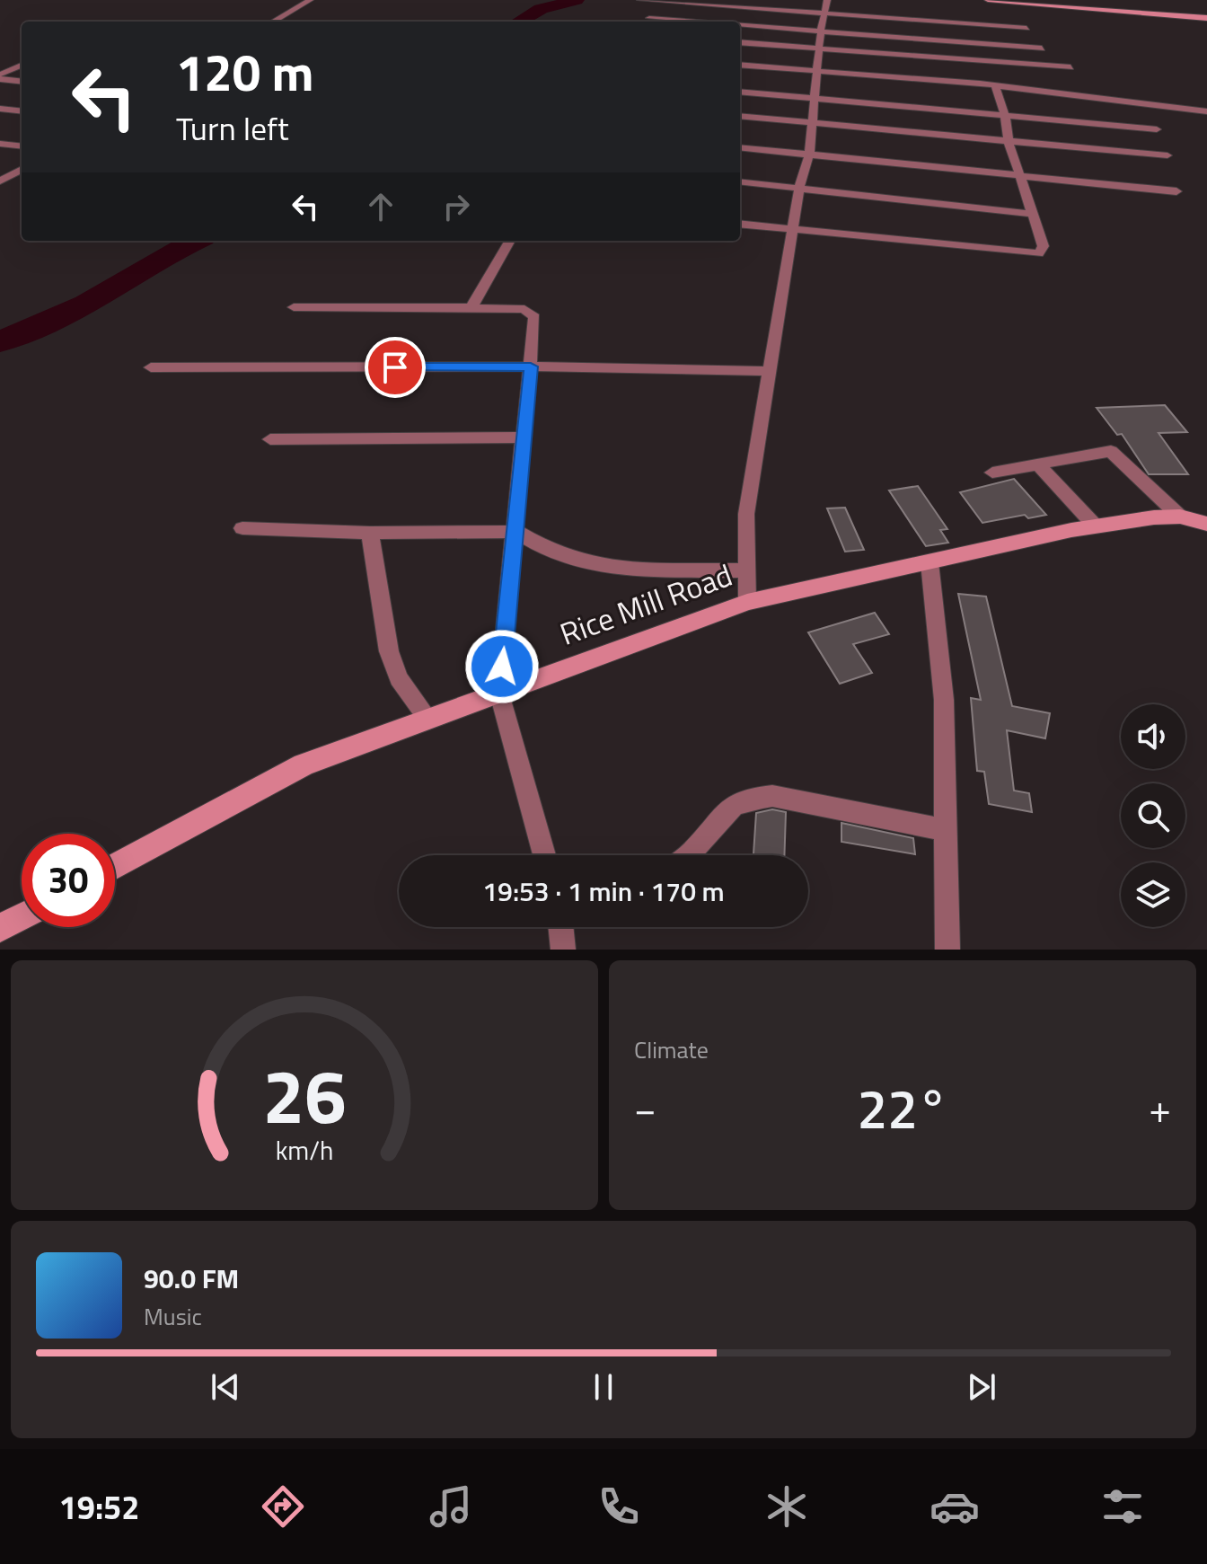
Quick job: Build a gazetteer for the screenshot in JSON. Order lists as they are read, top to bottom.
{
  "streets": {
    "main road": ["Rice Mill Road"]
  },
  "page": {
    "turn": ["120 m", "Turn left"],
    "limit": "30",
    "trip": "19:53 · 1 min · 170 m",
    "tile": "Climate",
    "heat": ["−", "22°", "+"],
    "song": ["90.0 FM", "Music"],
    "tabs": "19:52",
    "gauge": ["26", "km/h"]
  }
}
